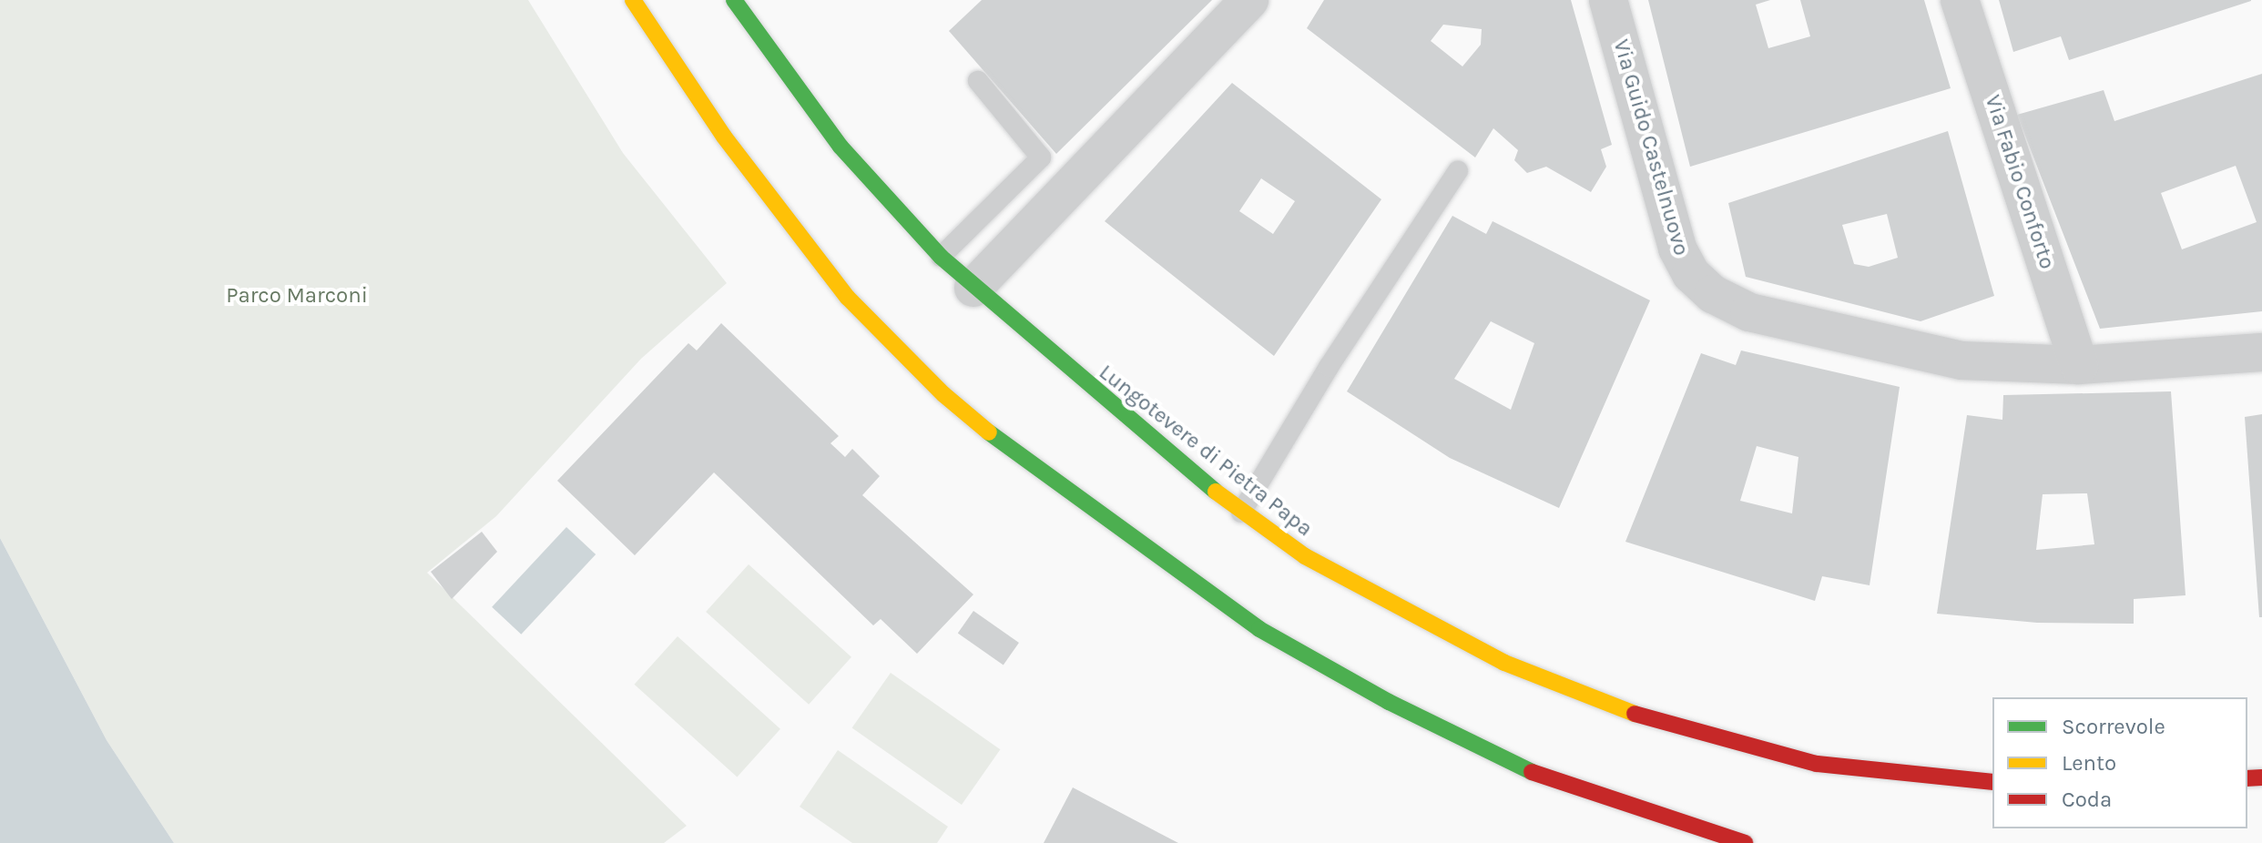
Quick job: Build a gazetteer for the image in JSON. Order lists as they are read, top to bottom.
{
  "streets": {
    "street": ["Via Guido Castelnuovo", "Via Fabio Conforto", "Lungotevere di Pietra Papa"]
  },
  "crossings": [
    ["Via Guido Castelnuovo", "Via Fabio Conforto"]
  ],
  "parks": ["Parco Marconi"],
  "legend": ["Scorrevole", "Lento", "Coda"]
}
